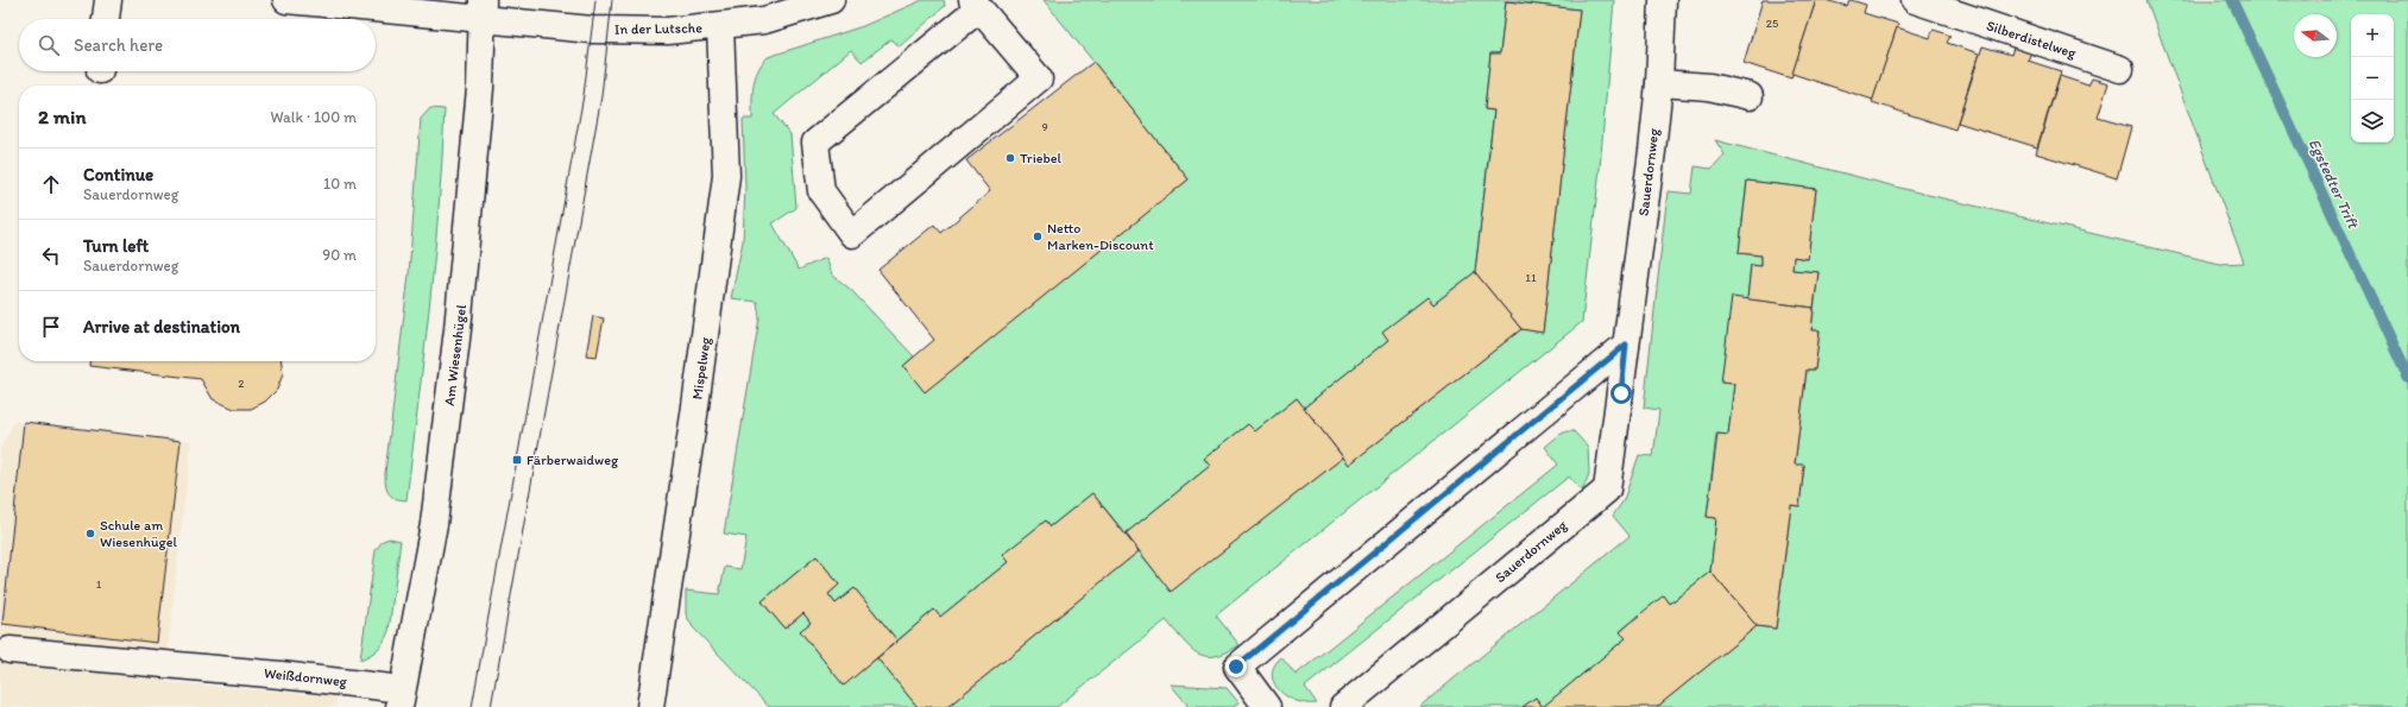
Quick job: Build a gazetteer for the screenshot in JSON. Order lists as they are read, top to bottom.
{
  "streets": {
    "street": [
      "In der Lutsche",
      "Silberdistelweg",
      "Sauerdornweg",
      "Am Wiesenhügel",
      "Mispelweg",
      "Weißdornweg"
    ]
  },
  "crossings": [
    ["In der Lutsche", "Am Wiesenhügel"],
    ["In der Lutsche", "Mispelweg"],
    ["Am Wiesenhügel", "Weißdornweg"]
  ],
  "water": ["Egstedter Trift"],
  "places": {
    "other": ["Triebel", "Netto Marken-Discount", "Schule am Wiesenhügel"],
    "transit": ["Färberwaidweg"]
  },
  "house_numbers": [
    "25",
    "9",
    "11",
    "2",
    "1"
  ],
  "north": "left",
  "page": {
    "map_buttons": ["+", "−"],
    "search": "Search here",
    "heading": ["2 min", "Walk · 100 m"],
    "list": [
      ["Continue", "Sauerdornweg", "10 m"],
      ["Turn left", "Sauerdornweg", "90 m"],
      "Arrive at destination"
    ]
  }
}
